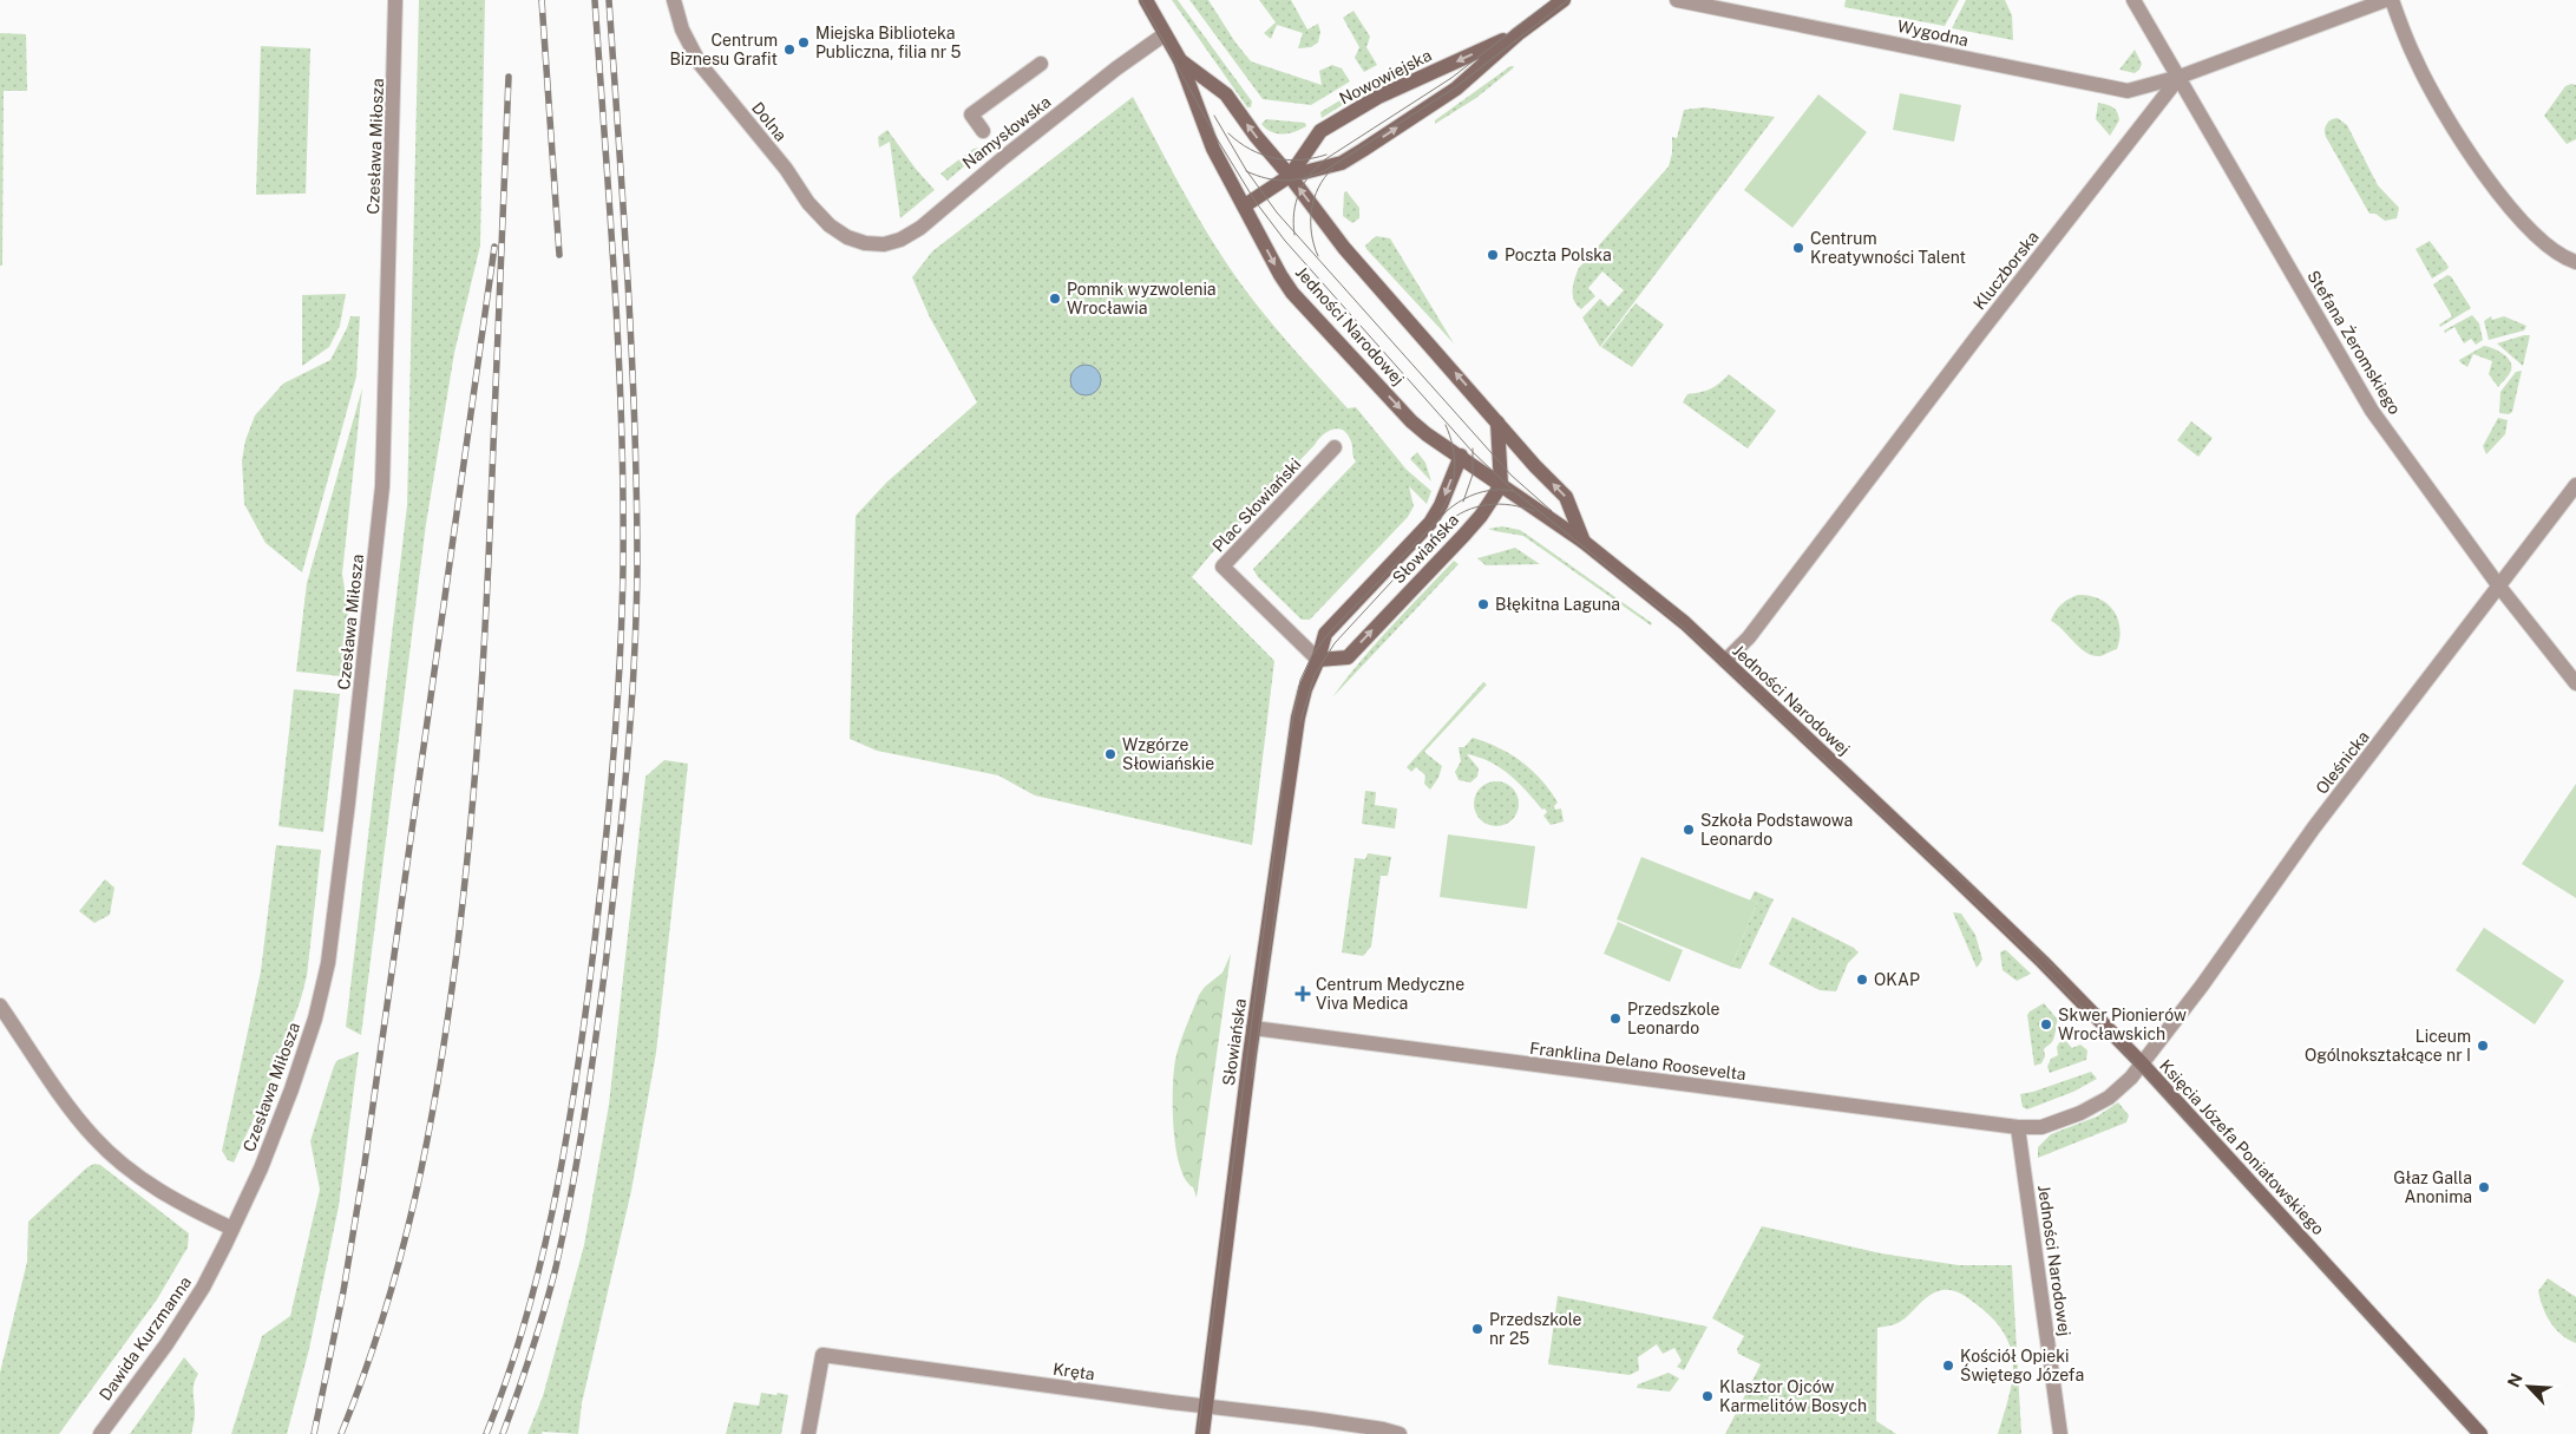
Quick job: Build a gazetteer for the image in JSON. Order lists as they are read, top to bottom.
{
  "streets": {
    "street": [
      "Wygodna",
      "Nowowiejska",
      "Dolna",
      "Namysłowska",
      "Czesława Miłosza",
      "Kluczborska",
      "Jedności Narodowej",
      "Stefana Żeromskiego",
      "Plac Słowiański",
      "Słowiańska",
      "Oleśnicka",
      "Franklina Delano Roosevelta",
      "Księcia Józefa Poniatowskiego",
      "Dawida Kurzmanna",
      "Kręta"
    ]
  },
  "crossings": [
    ["Wygodna", "Kluczborska"],
    ["Wygodna", "Stefana Żeromskiego"],
    ["Nowowiejska", "Jedności Narodowej"],
    ["Dolna", "Namysłowska"],
    ["Namysłowska", "Jedności Narodowej"],
    ["Czesława Miłosza", "Dawida Kurzmanna"],
    ["Kluczborska", "Jedności Narodowej"],
    ["Kluczborska", "Stefana Żeromskiego"],
    ["Jedności Narodowej", "Słowiańska"],
    ["Jedności Narodowej", "Oleśnicka"],
    ["Jedności Narodowej", "Franklina Delano Roosevelta"],
    ["Jedności Narodowej", "Księcia Józefa Poniatowskiego"],
    ["Stefana Żeromskiego", "Oleśnicka"],
    ["Plac Słowiański", "Słowiańska"],
    ["Słowiańska", "Franklina Delano Roosevelta"],
    ["Słowiańska", "Kręta"],
    ["Oleśnicka", "Franklina Delano Roosevelta"],
    ["Oleśnicka", "Księcia Józefa Poniatowskiego"]
  ],
  "places": {
    "other": [
      "Miejska Biblioteka Publiczna, filia nr 5",
      "Centrum Biznesu Grafit",
      "Centrum Kreatywności Talent",
      "Poczta Polska",
      "Pomnik wyzwolenia Wrocławia",
      "Błękitna Laguna",
      "Wzgórze Słowiańskie",
      "Szkoła Podstawowa Leonardo",
      "OKAP",
      "Przedszkole Leonardo",
      "Skwer Pionierów Wrocławskich",
      "Liceum Ogólnokształcące nr I",
      "Głaz Galla Anonima",
      "Przedszkole nr 25",
      "Kościół Opieki Świętego Józefa",
      "Klasztor Ojców Karmelitów Bosych"
    ],
    "health": ["Centrum Medyczne Viva Medica"]
  },
  "north": "top left"
}
